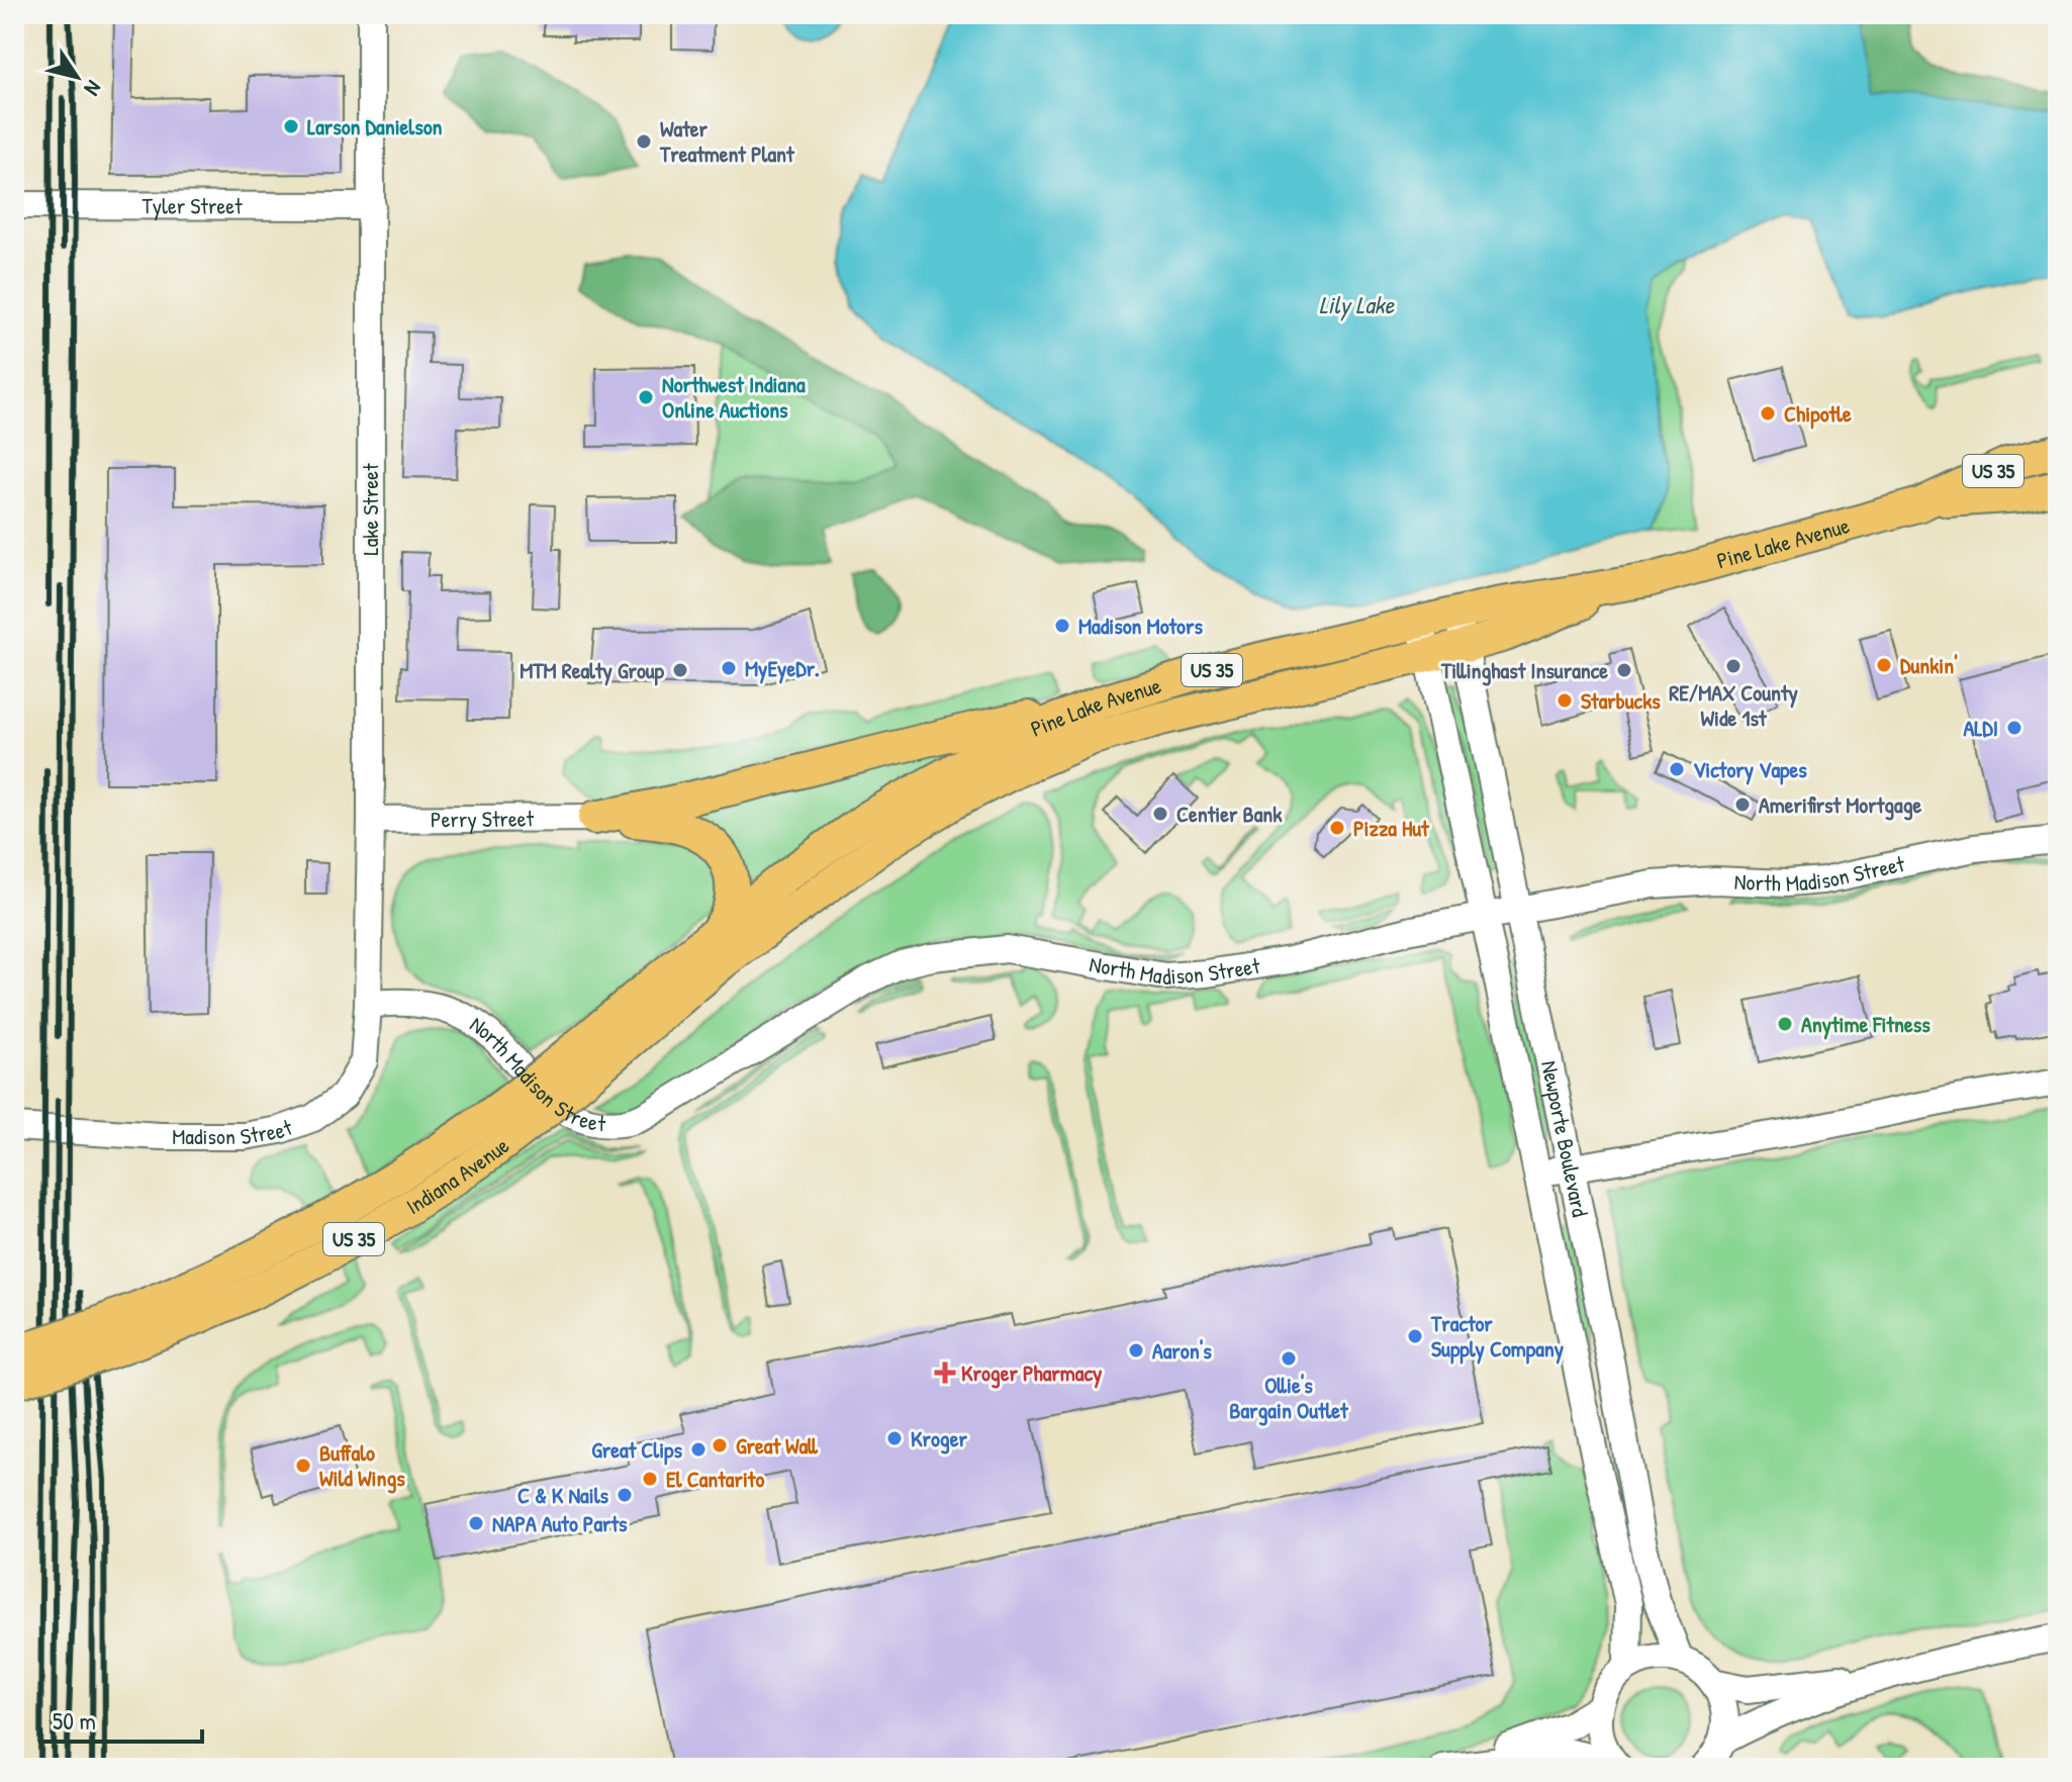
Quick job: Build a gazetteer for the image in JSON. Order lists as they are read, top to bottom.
{
  "streets": {
    "main road": ["US 35", "Pine Lake Avenue", "Indiana Avenue"],
    "street": [
      "Tyler Street",
      "Lake Street",
      "Perry Street",
      "North Madison Street",
      "Madison Street",
      "Newporte Boulevard"
    ]
  },
  "crossings": [
    ["Tyler Street", "Lake Street"],
    ["Lake Street", "Perry Street"],
    ["Lake Street", "North Madison Street"],
    ["Lake Street", "Madison Street"],
    ["Pine Lake Avenue", "Newporte Boulevard"],
    ["Pine Lake Avenue", "Indiana Avenue"],
    ["North Madison Street", "Madison Street"],
    ["North Madison Street", "Newporte Boulevard"]
  ],
  "water": ["Lily Lake"],
  "places": {
    "other": [
      "Larson Danielson",
      "Water Treatment Plant",
      "Northwest Indiana Online Auctions",
      "Chipotle",
      "Madison Motors",
      "Dunkin'",
      "RE/MAX County Wide 1st",
      "MyEyeDr.",
      "MTM Realty Group",
      "Tillinghast Insurance",
      "Starbucks",
      "ALDI",
      "Victory Vapes",
      "Amerifirst Mortgage",
      "Centier Bank",
      "Pizza Hut",
      "Anytime Fitness",
      "Tractor Supply Company",
      "Aaron's",
      "Ollie's Bargain Outlet",
      "Kroger",
      "Great Wall",
      "Great Clips",
      "Buffalo Wild Wings",
      "El Cantarito",
      "C & K Nails",
      "NAPA Auto Parts"
    ],
    "health": ["Kroger Pharmacy"]
  },
  "scale_bar": "50 m",
  "north": "bottom right"
}
